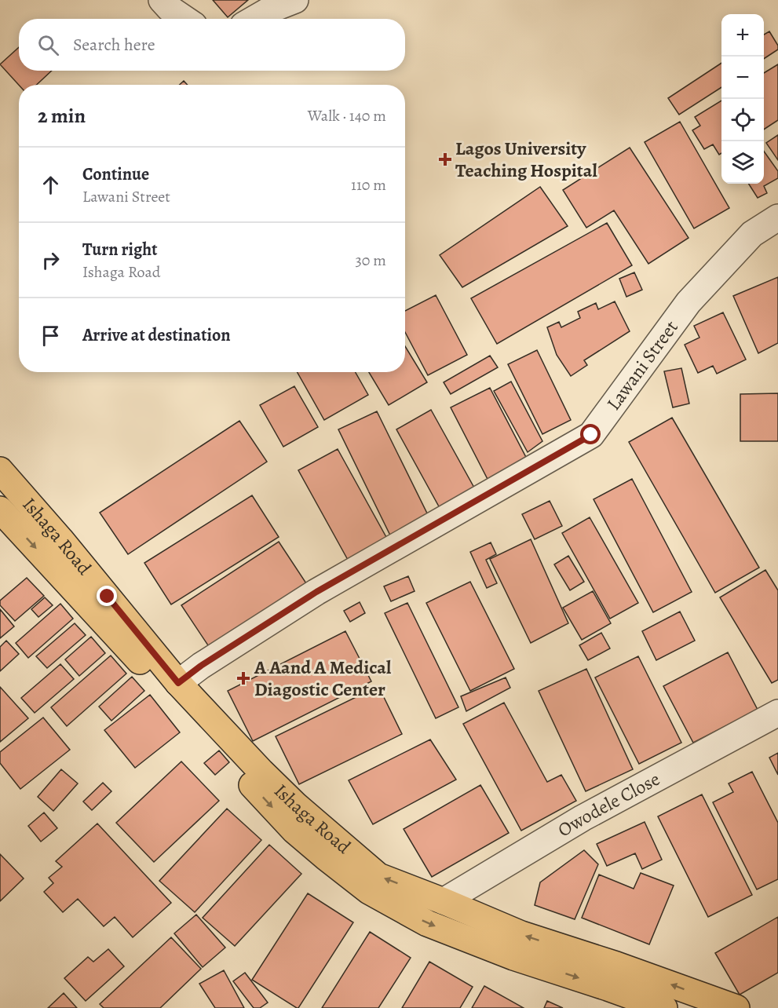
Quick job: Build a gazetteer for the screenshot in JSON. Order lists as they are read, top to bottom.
{
  "streets": {
    "main road": ["Ishaga Road"],
    "street": ["Lawani Street", "Owodele Close"]
  },
  "crossings": [
    ["Lawani Street", "Ishaga Road"],
    ["Ishaga Road", "Owodele Close"]
  ],
  "places": {
    "health": ["Lagos University Teaching Hospital", "A Aand A Medical Diagostic Center"]
  },
  "page": {
    "map_buttons": ["+", "−"],
    "search": "Search here",
    "heading": ["2 min", "Walk · 140 m"],
    "list": [
      ["Continue", "Lawani Street", "110 m"],
      ["Turn right", "Ishaga Road", "30 m"],
      "Arrive at destination"
    ]
  }
}
